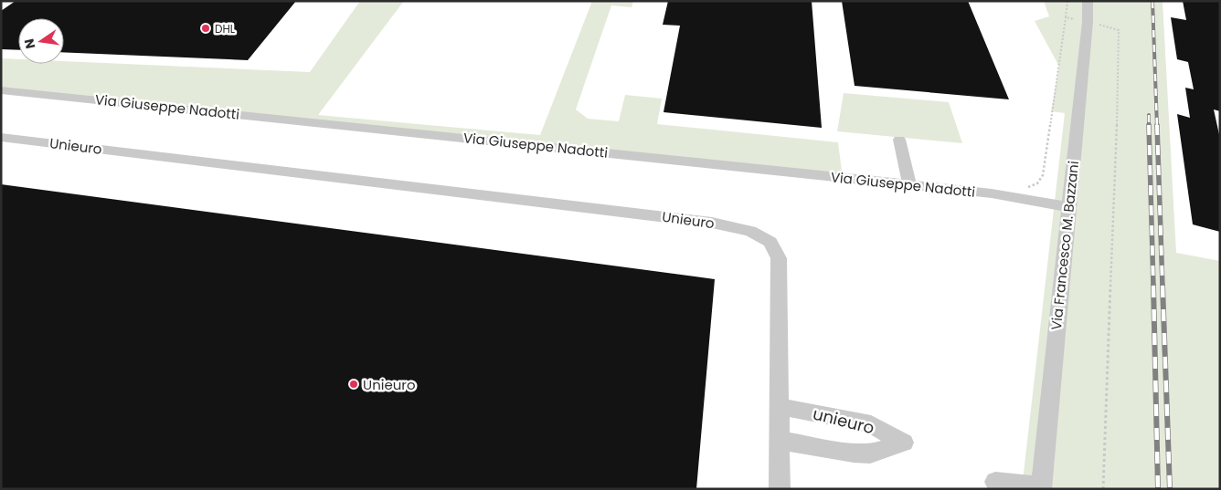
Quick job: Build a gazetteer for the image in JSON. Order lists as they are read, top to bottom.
{
  "streets": {
    "street": [
      "Via Giuseppe Nadotti",
      "Unieuro",
      "Via Francesco M. Bazzani",
      "unieuro"
    ]
  },
  "crossings": [
    ["Via Giuseppe Nadotti", "Via Francesco M. Bazzani"],
    ["Unieuro", "unieuro"]
  ],
  "places": ["DHL", "Unieuro"],
  "north": "left"
}
